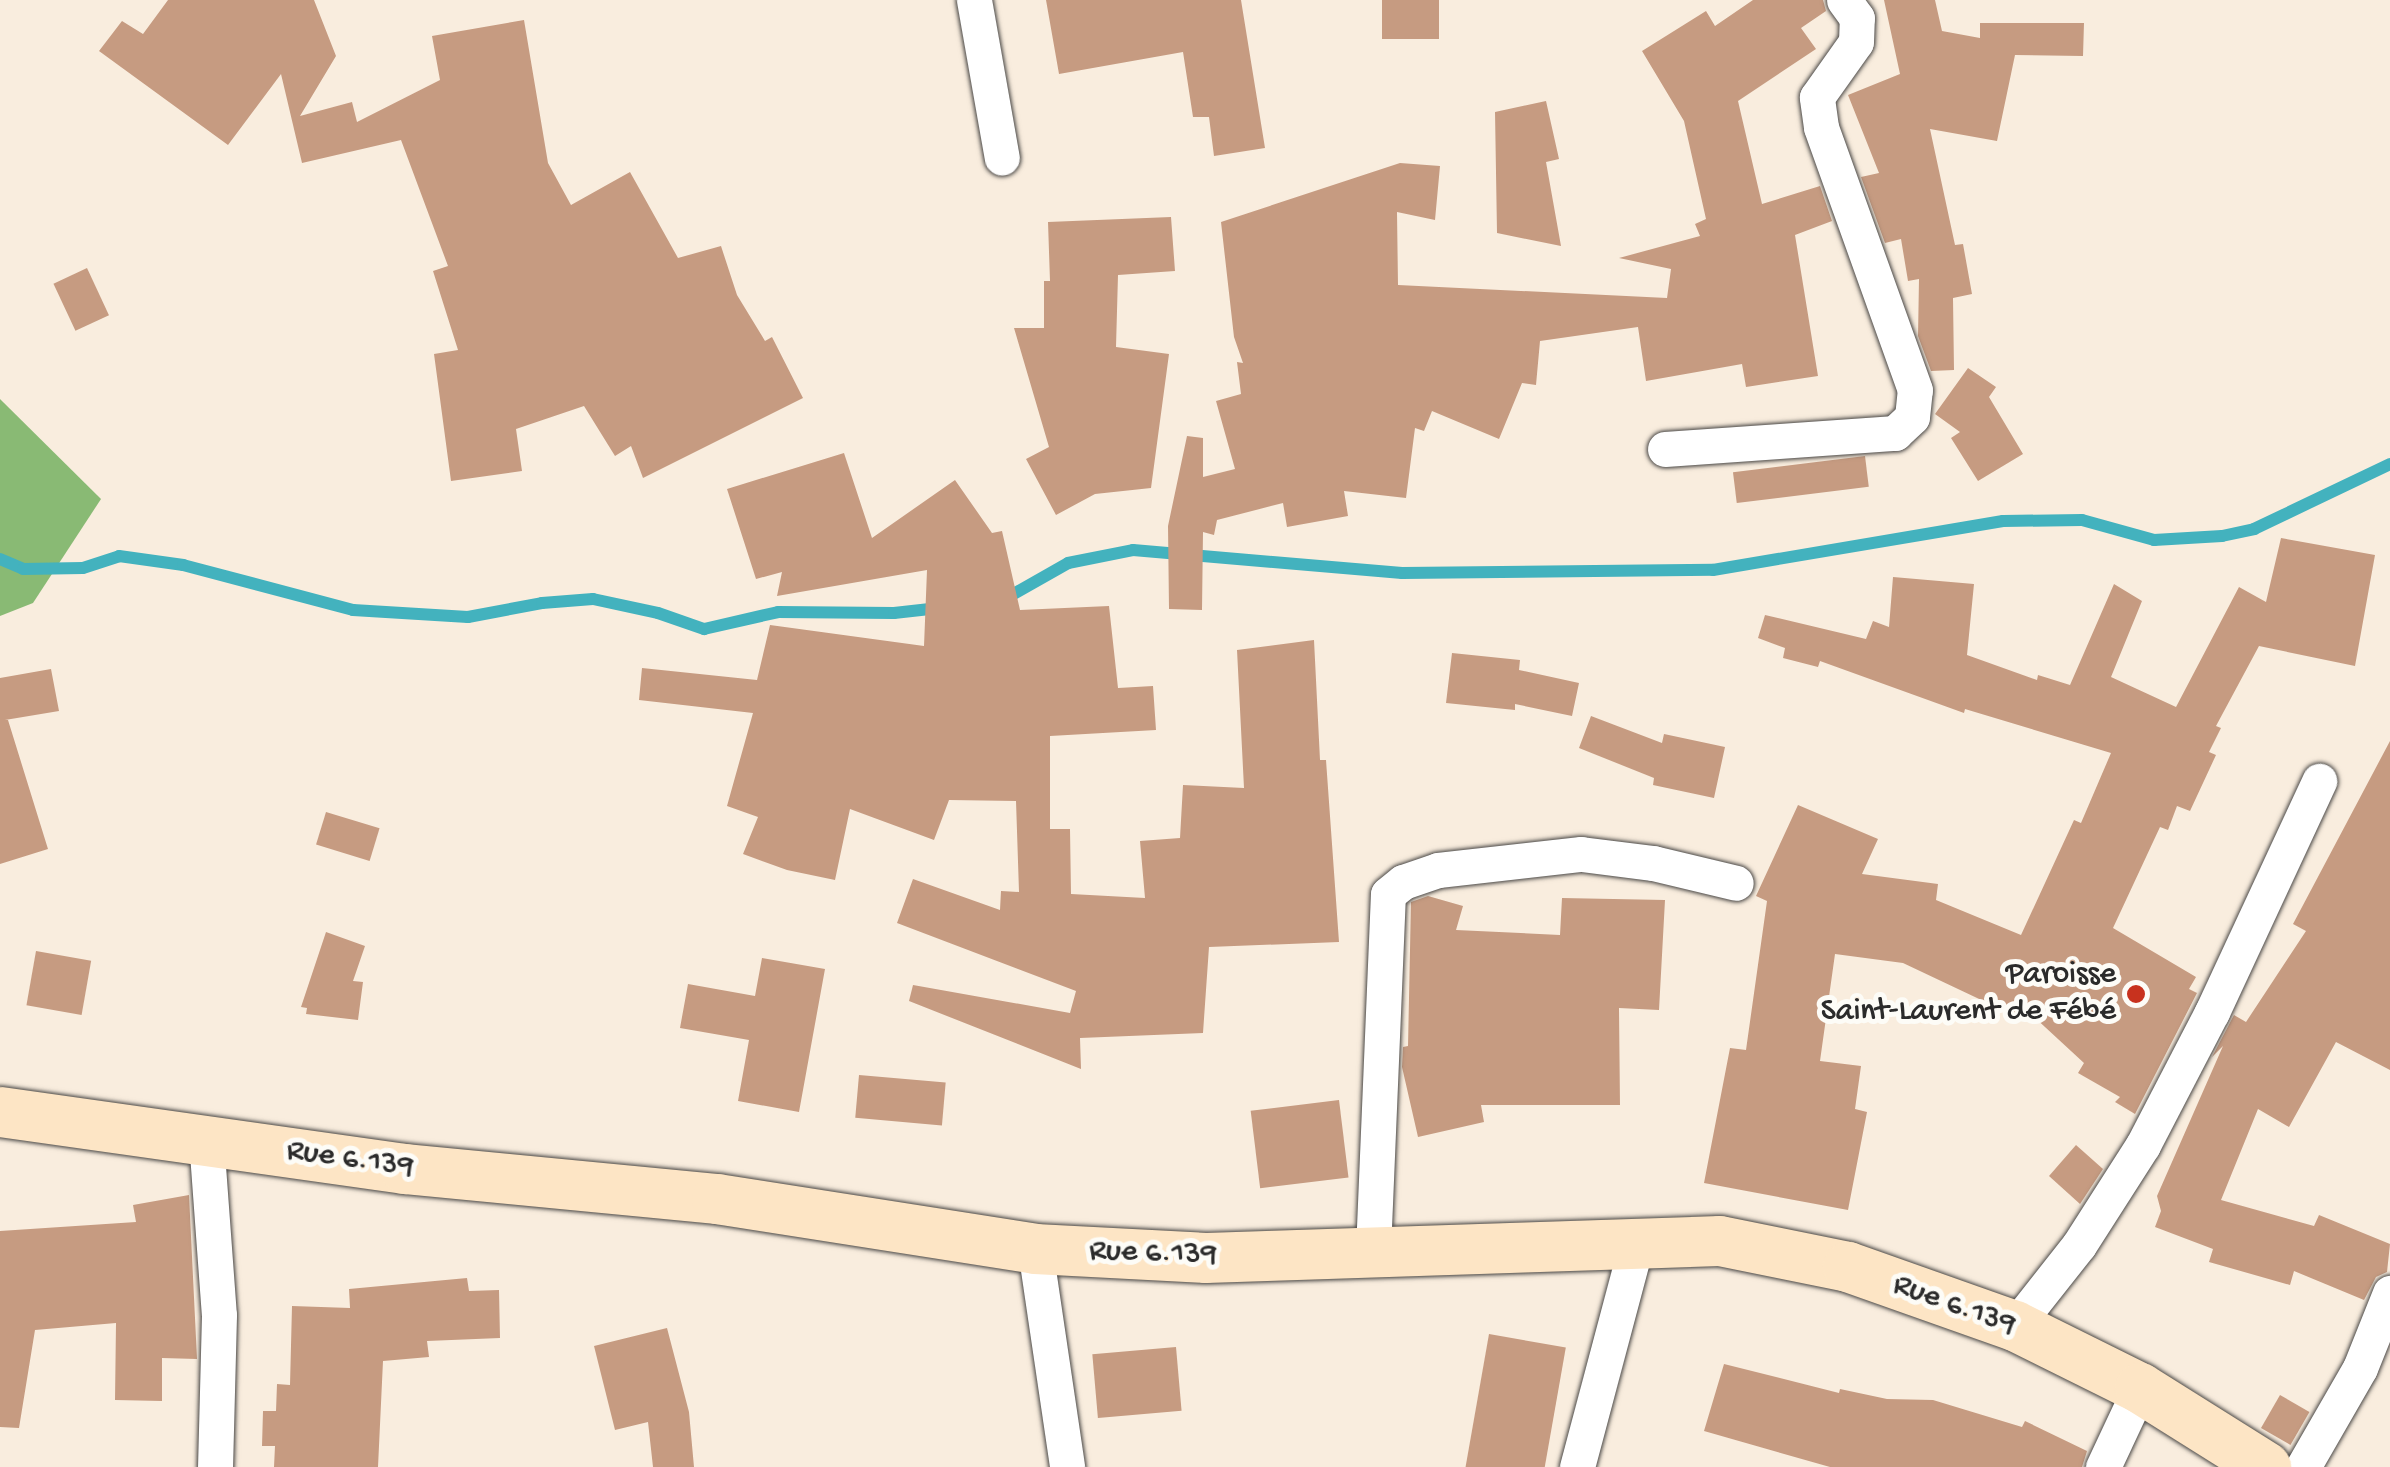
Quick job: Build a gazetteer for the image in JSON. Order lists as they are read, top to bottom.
{
  "streets": {
    "street": ["Rue 6.139"]
  },
  "places": ["Paroisse Saint-Laurent de Fébé"]
}
